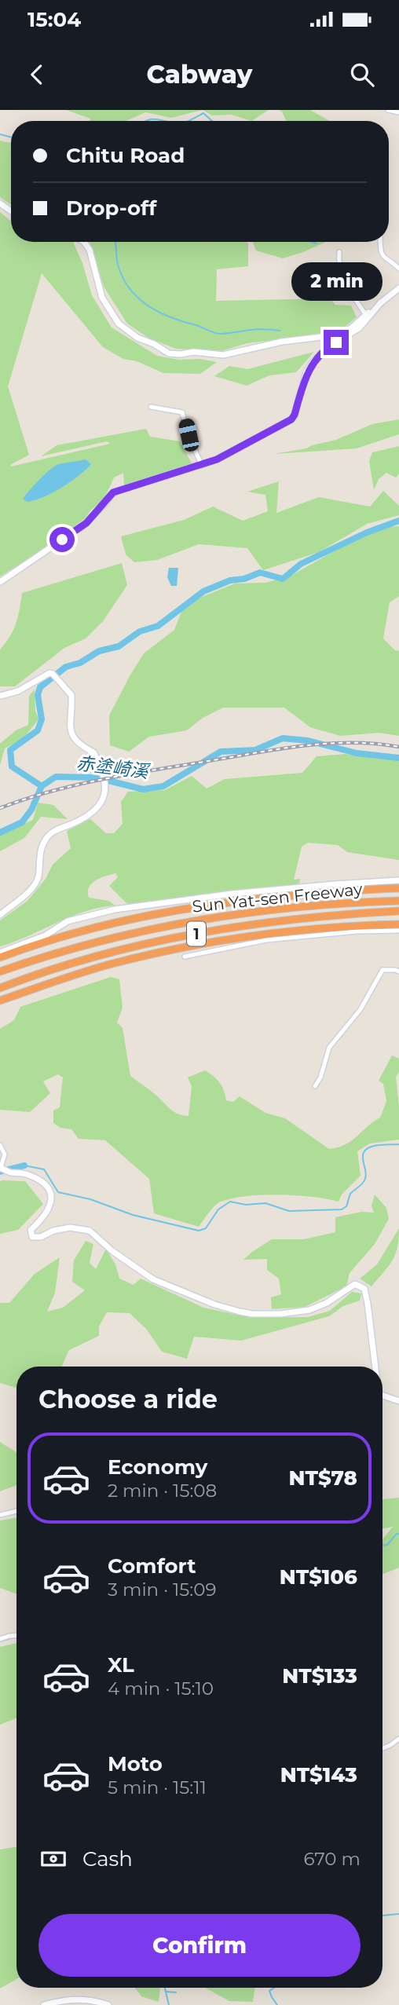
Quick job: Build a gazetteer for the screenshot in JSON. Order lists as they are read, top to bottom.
{
  "streets": {
    "highway": ["Sun Yat-sen Freeway", "1"]
  },
  "water": ["赤塗崎溪"],
  "page": {
    "status": "15:04",
    "header": "Cabway",
    "banner": ["Chitu Road", "Drop-off"],
    "bubble": "2 min",
    "heading": "Choose a ride",
    "list": [
      {
        "name": "Economy",
        "note": "2 min · 15:08",
        "value": "NT$78"
      },
      {
        "name": "Comfort",
        "note": "3 min · 15:09",
        "value": "NT$106"
      },
      {
        "name": "XL",
        "note": "4 min · 15:10",
        "value": "NT$133"
      },
      {
        "name": "Moto",
        "note": "5 min · 15:11",
        "value": "NT$143"
      }
    ],
    "pay": ["Cash", "670 m"],
    "buttons": "Confirm"
  }
}
